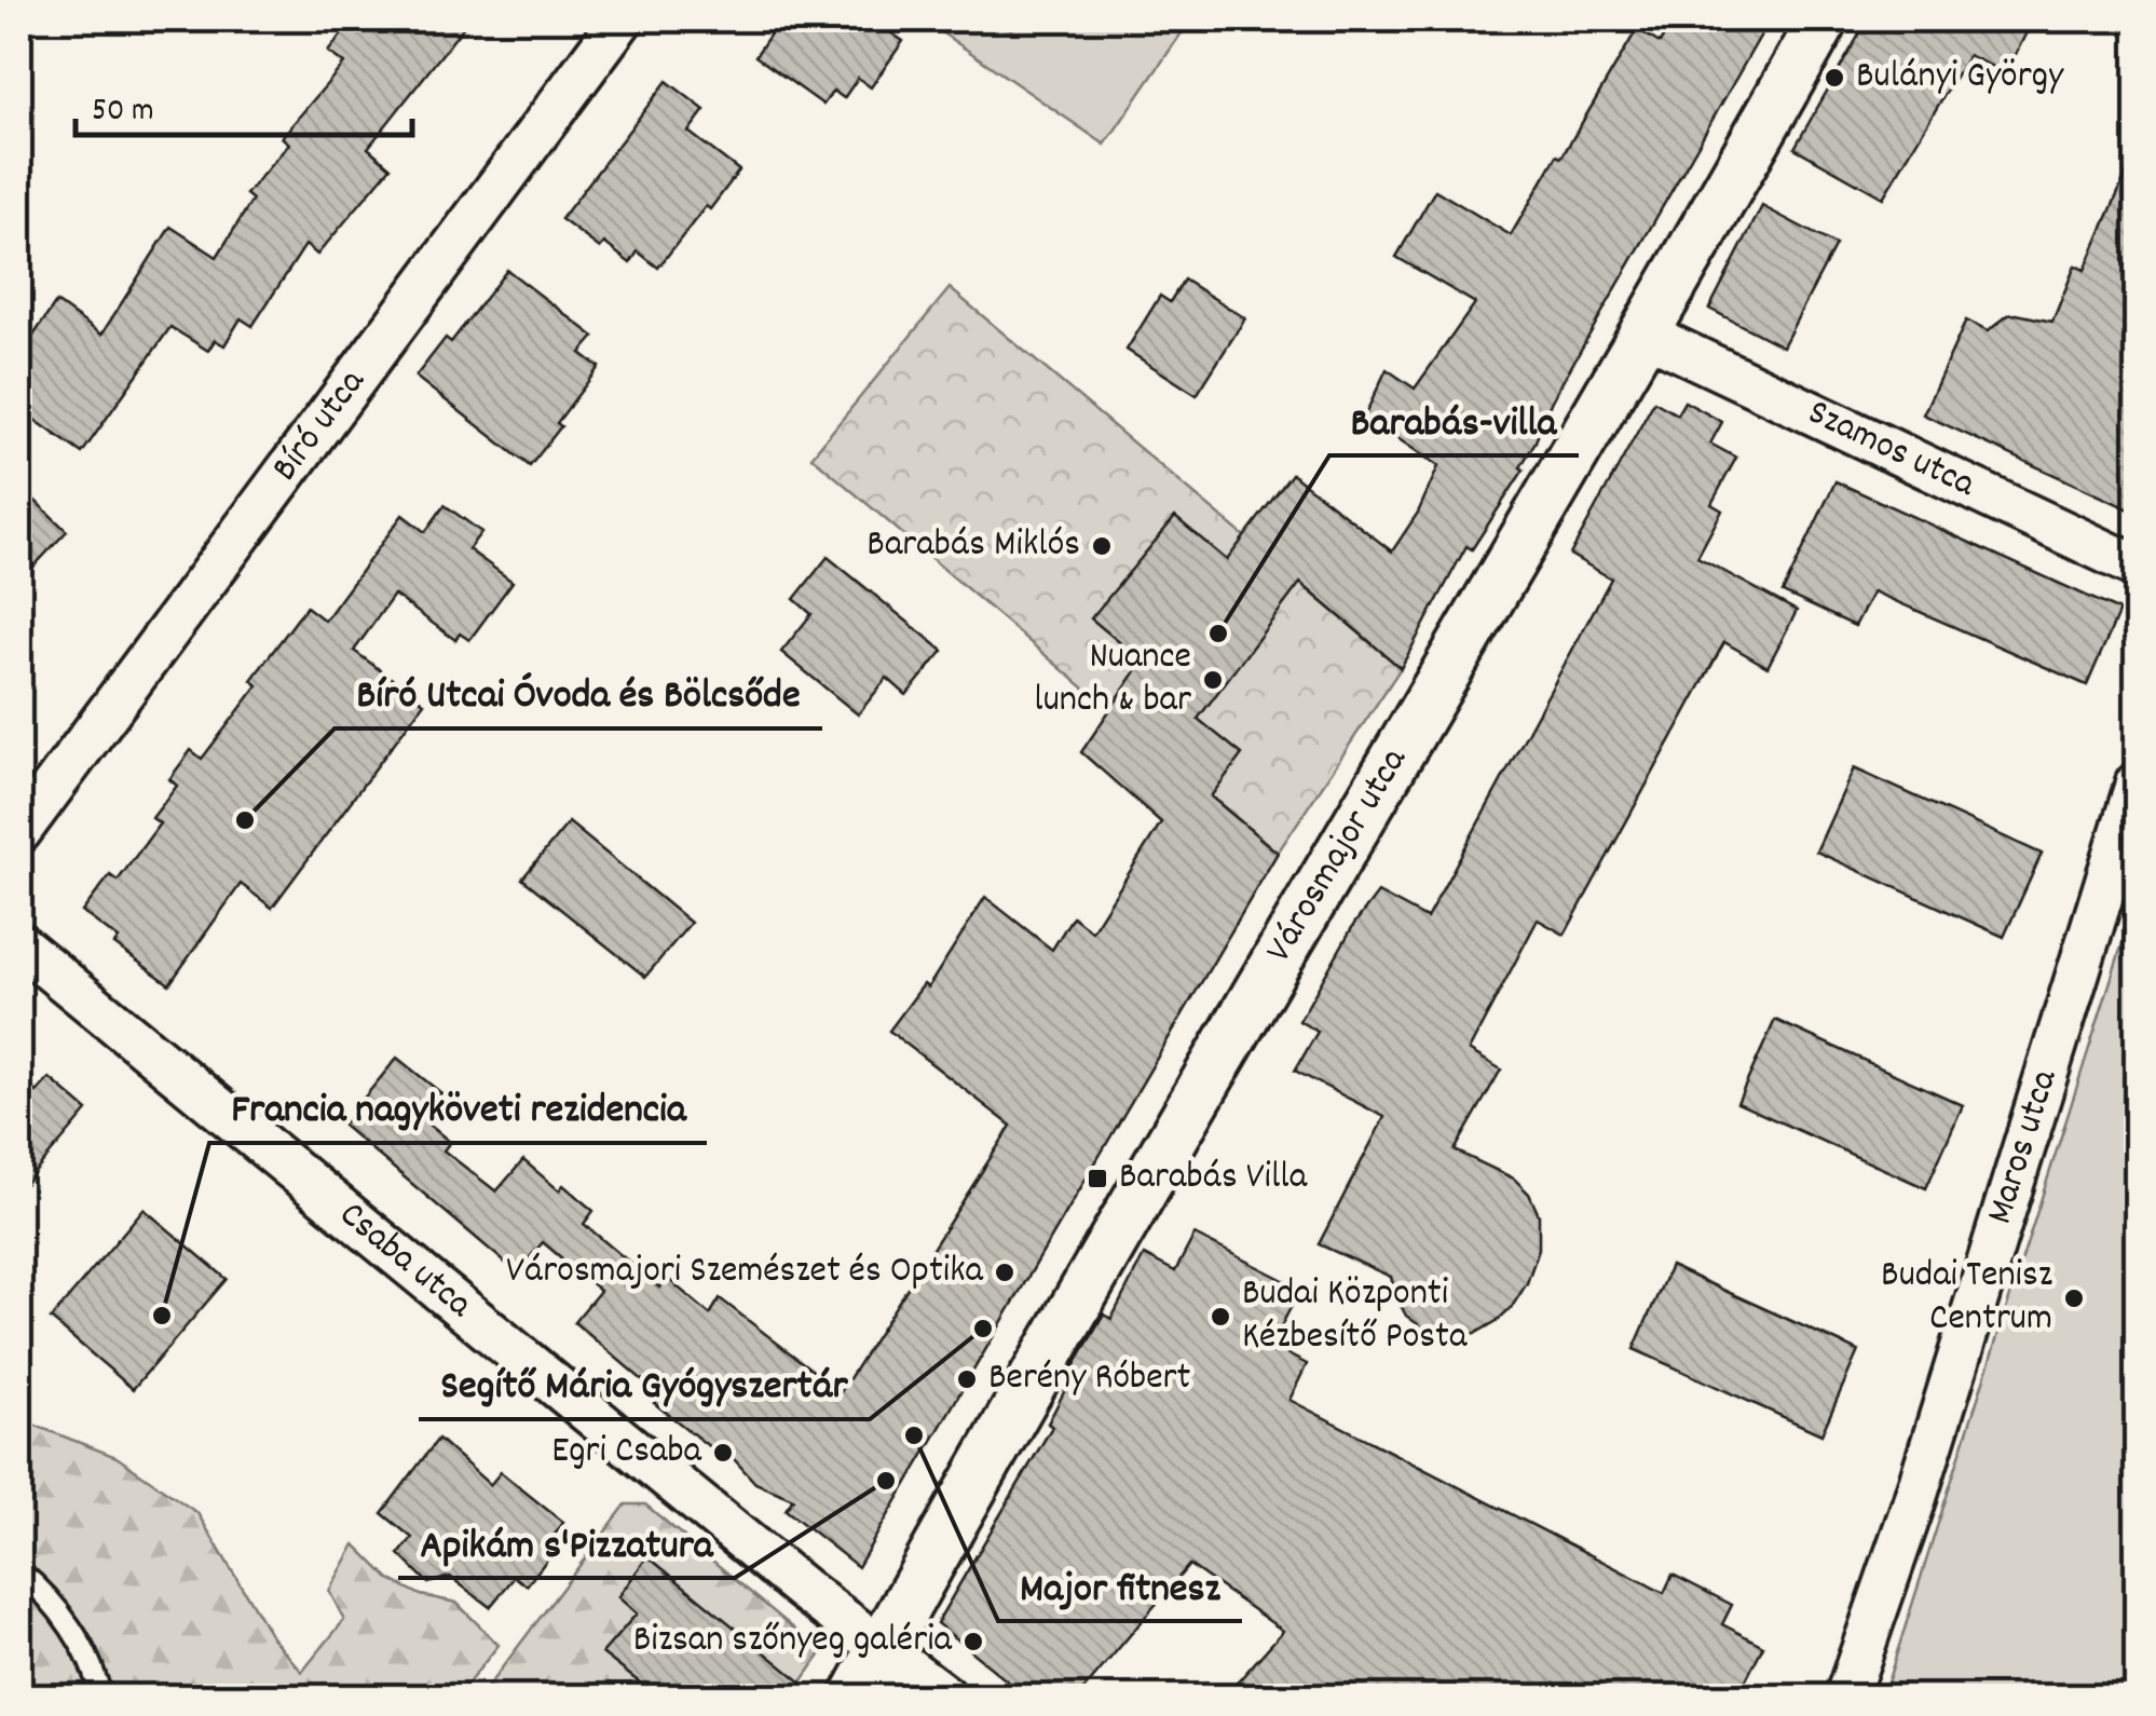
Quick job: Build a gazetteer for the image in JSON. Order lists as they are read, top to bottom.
{
  "streets": {
    "street": [
      "Bíró utca",
      "Szamos utca",
      "Városmajor utca",
      "Maros utca",
      "Csaba utca"
    ]
  },
  "crossings": [
    ["Szamos utca", "Városmajor utca"],
    ["Városmajor utca", "Csaba utca"]
  ],
  "places": {
    "other": [
      "Bulányi György",
      "Barabás Miklós",
      "Barabás-villa",
      "Nuance lunch & bar",
      "Bíró Utcai Óvoda és Bölcsőde",
      "Városmajori Szemészet és Optika",
      "Budai Tenisz Centrum",
      "Francia nagyköveti rezidencia",
      "Budai Központi Kézbesítő Posta",
      "Segítő Mária Gyógyszertár",
      "Berény Róbert",
      "Major fitnesz",
      "Egri Csaba",
      "Apikám s'Pizzatura",
      "Bizsan szőnyeg galéria"
    ],
    "transit": ["Barabás Villa"]
  },
  "scale_bar": "50 m"
}
